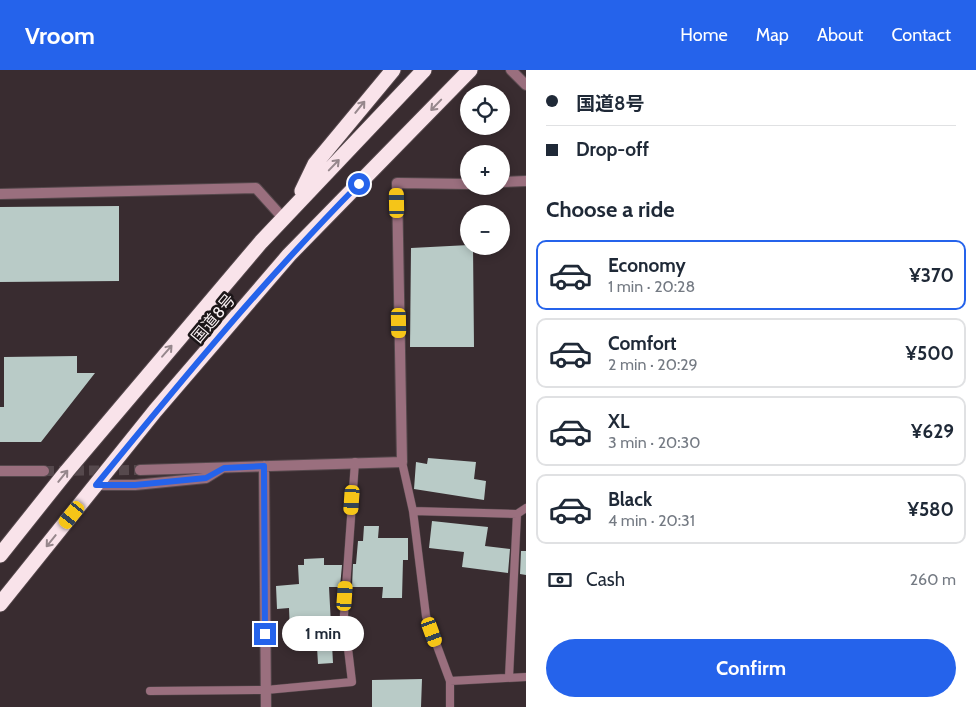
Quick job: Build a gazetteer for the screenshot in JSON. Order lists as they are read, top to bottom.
{
  "streets": {
    "highway": ["国道8号"]
  },
  "page": {
    "header": "Vroom",
    "nav": [
      "Home",
      "Map",
      "About",
      "Contact"
    ],
    "banner": ["国道8号", "Drop-off"],
    "map_buttons": ["+", "−"],
    "heading": "Choose a ride",
    "list": [
      {
        "name": "Economy",
        "note": "1 min · 20:28",
        "value": "¥370"
      },
      {
        "name": "Comfort",
        "note": "2 min · 20:29",
        "value": "¥500"
      },
      {
        "name": "XL",
        "note": "3 min · 20:30",
        "value": "¥629"
      },
      {
        "name": "Black",
        "note": "4 min · 20:31",
        "value": "¥580"
      }
    ],
    "pay": ["Cash", "260 m"],
    "bubble": "1 min",
    "buttons": "Confirm"
  }
}
